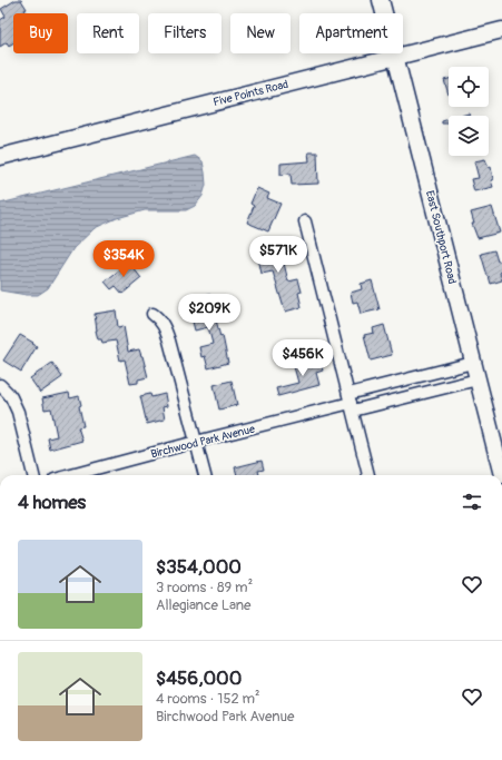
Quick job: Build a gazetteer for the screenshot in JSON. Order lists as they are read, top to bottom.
{
  "streets": {
    "street": ["Five Points Road", "East Southport Road", "Birchwood Park Avenue"]
  },
  "crossings": [
    ["Five Points Road", "East Southport Road"],
    ["East Southport Road", "Birchwood Park Avenue"]
  ],
  "page": {
    "chip": [
      "Buy",
      "Rent",
      "Filters",
      "New",
      "Apartment"
    ],
    "price": [
      "$571K",
      "$354K",
      "$209K",
      "$456K"
    ],
    "heading": "4 homes",
    "list": [
      {
        "name": "$354,000",
        "note": "3 rooms · 89 m² · Allegiance Lane"
      },
      {
        "name": "$456,000",
        "note": "4 rooms · 152 m² · Birchwood Park Avenue"
      }
    ]
  }
}
